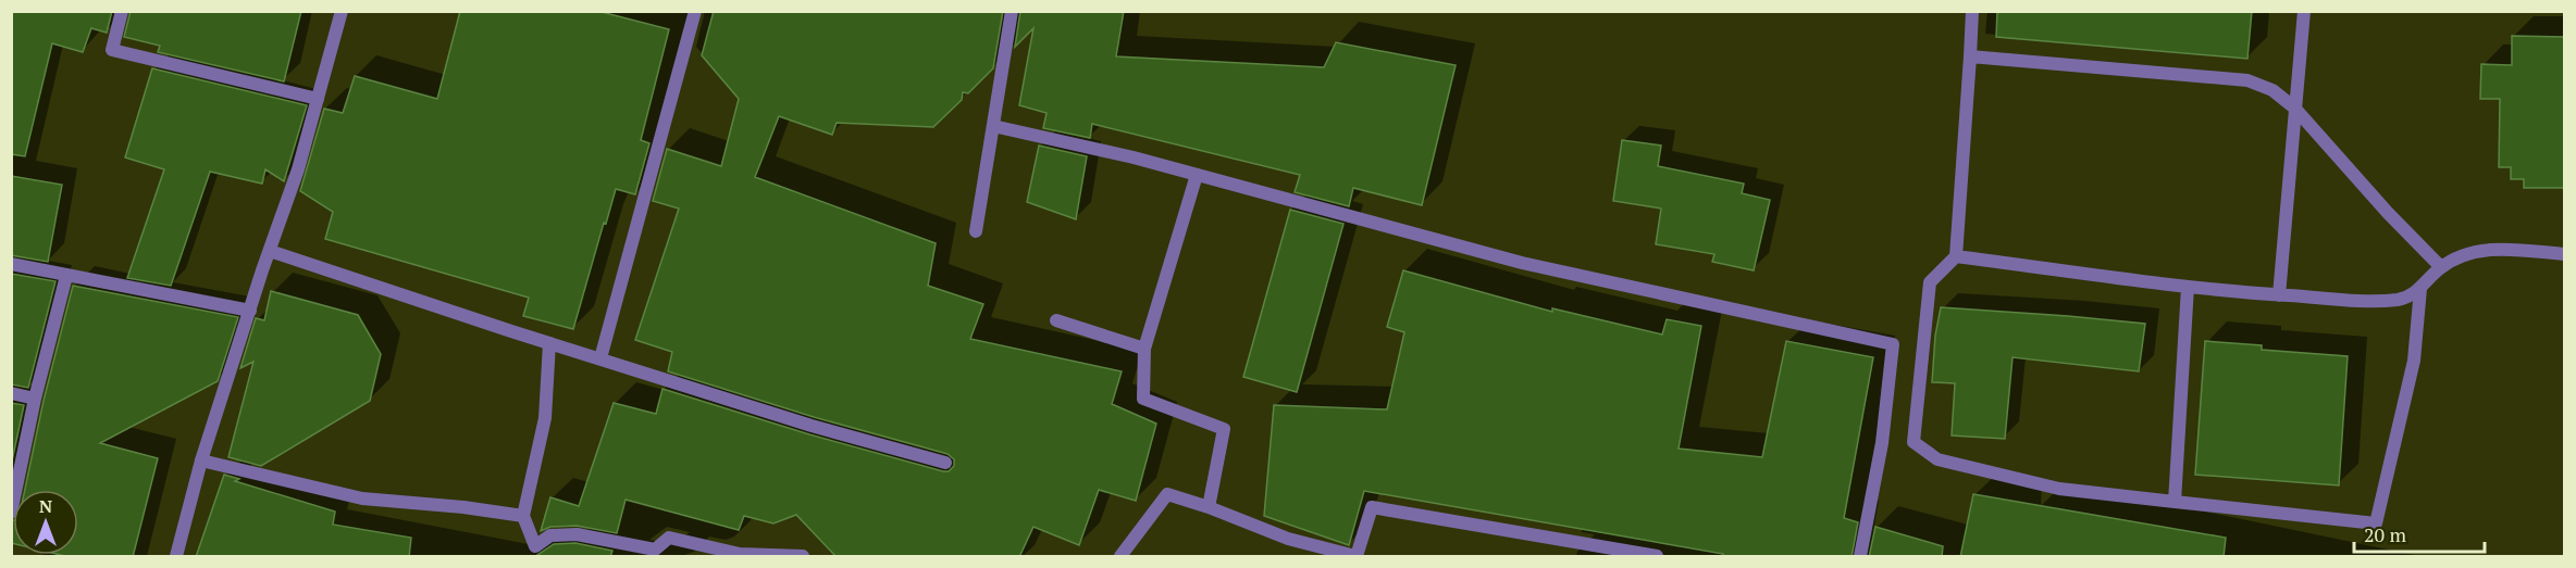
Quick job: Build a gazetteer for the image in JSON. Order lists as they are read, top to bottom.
{
  "scale_bar": "20 m",
  "north": "top"
}
